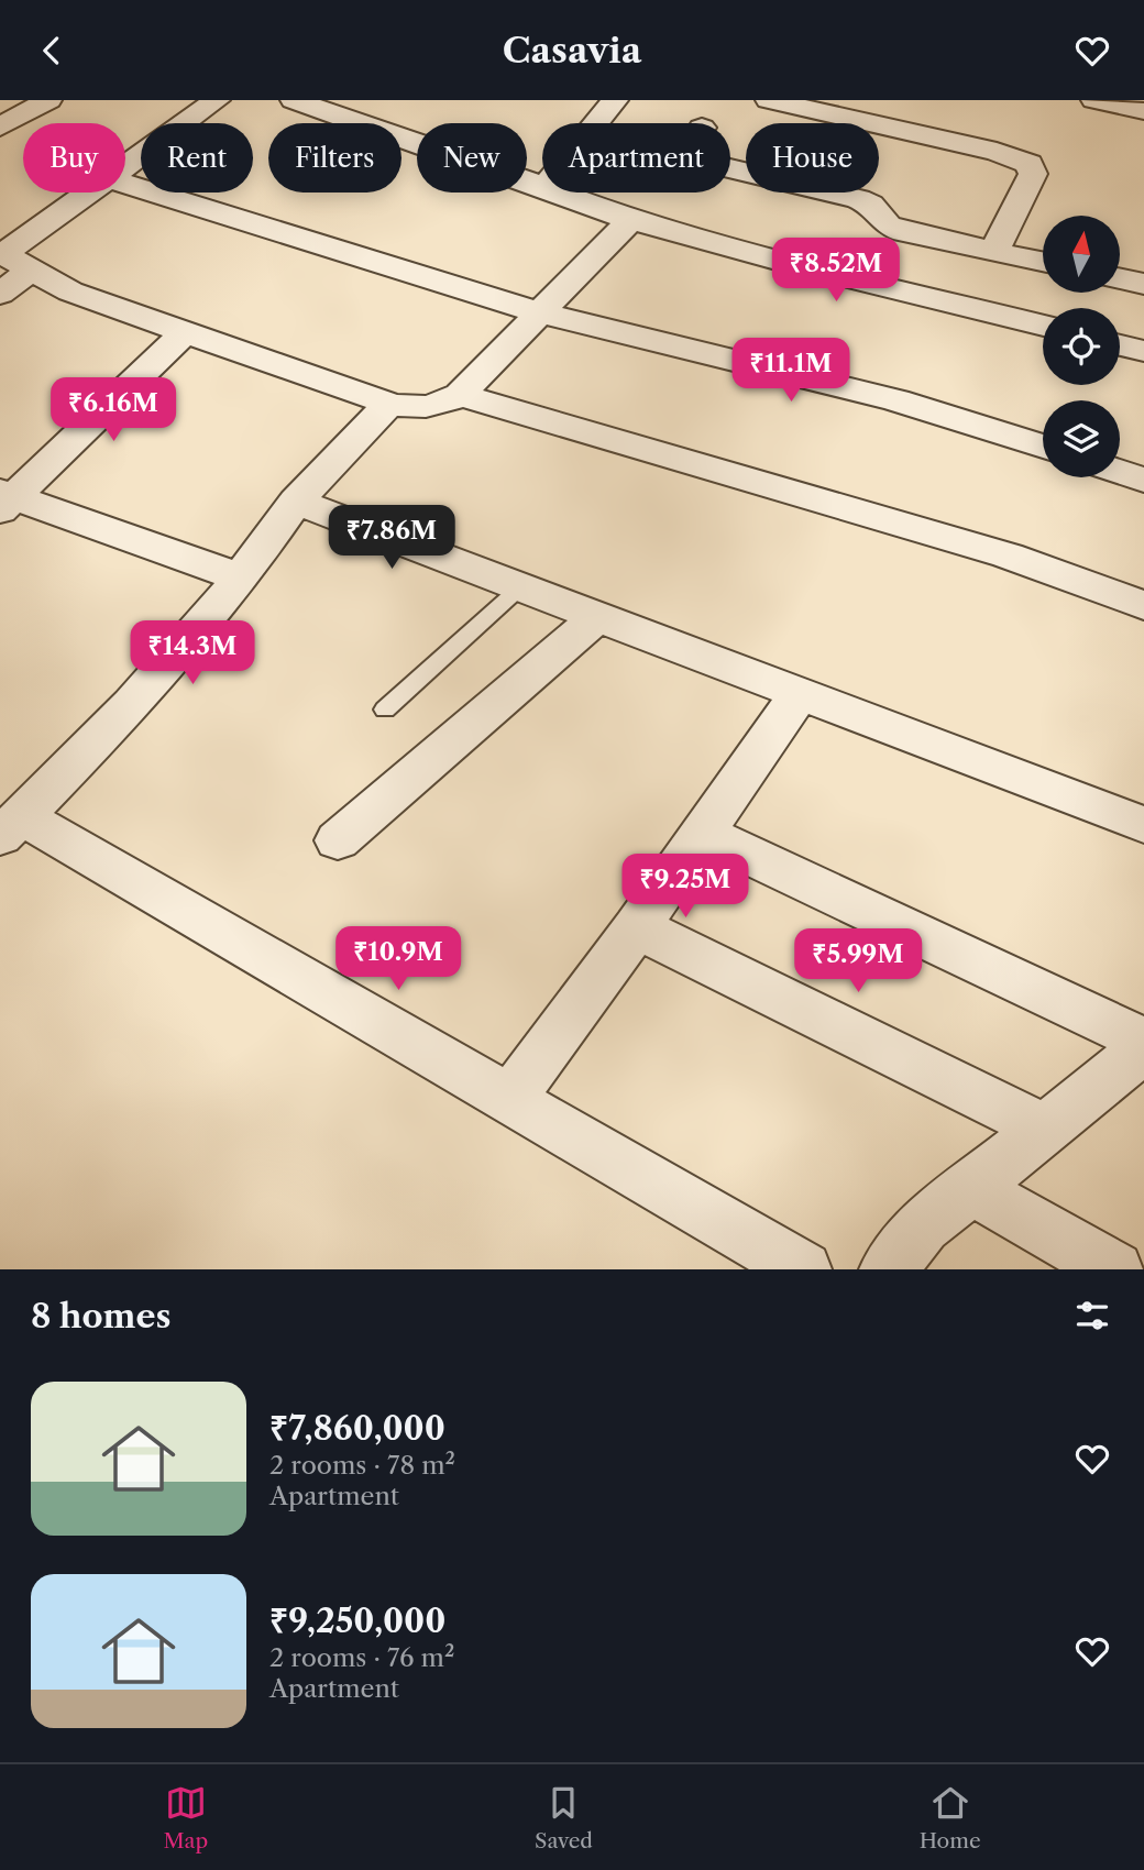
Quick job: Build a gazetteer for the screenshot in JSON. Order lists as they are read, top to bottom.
{
  "north": "top",
  "page": {
    "header": "Casavia",
    "chip": [
      "Buy",
      "Rent",
      "Filters",
      "New",
      "Apartment",
      "House"
    ],
    "price": [
      "₹8.52M",
      "₹11.1M",
      "₹6.16M",
      "₹7.86M",
      "₹14.3M",
      "₹9.25M",
      "₹10.9M",
      "₹5.99M"
    ],
    "heading": "8 homes",
    "list": [
      {
        "name": "₹7,860,000",
        "note": "2 rooms · 78 m² · Apartment"
      },
      {
        "name": "₹9,250,000",
        "note": "2 rooms · 76 m² · Apartment"
      }
    ],
    "tabs": ["Map", "Saved", "Home"]
  }
}
